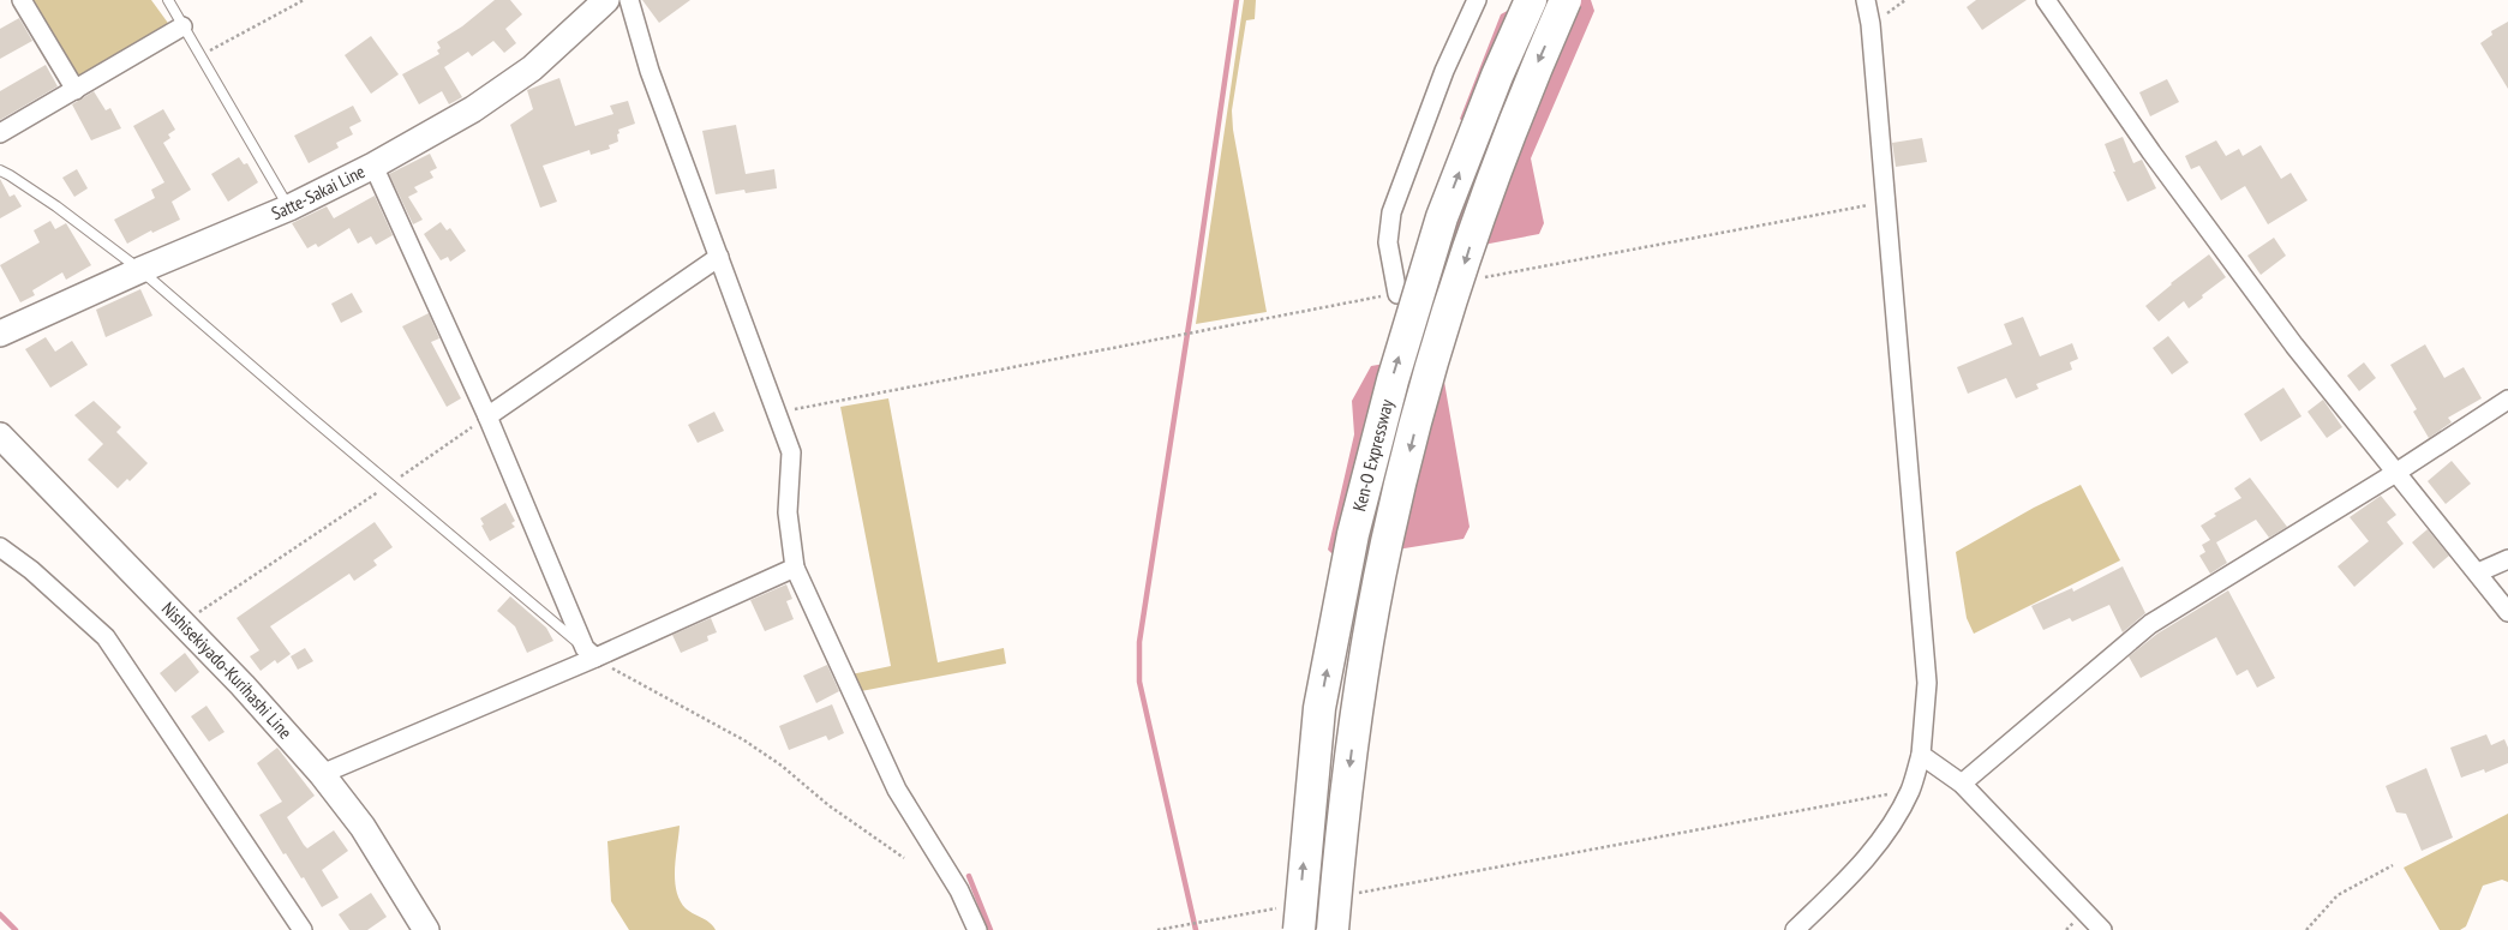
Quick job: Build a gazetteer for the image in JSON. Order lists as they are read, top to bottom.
{
  "streets": {
    "highway": ["Ken-O Expressway"],
    "main road": ["Satte-Sakai Line", "Nishisekiyado-Kurihashi Line"]
  }
}
